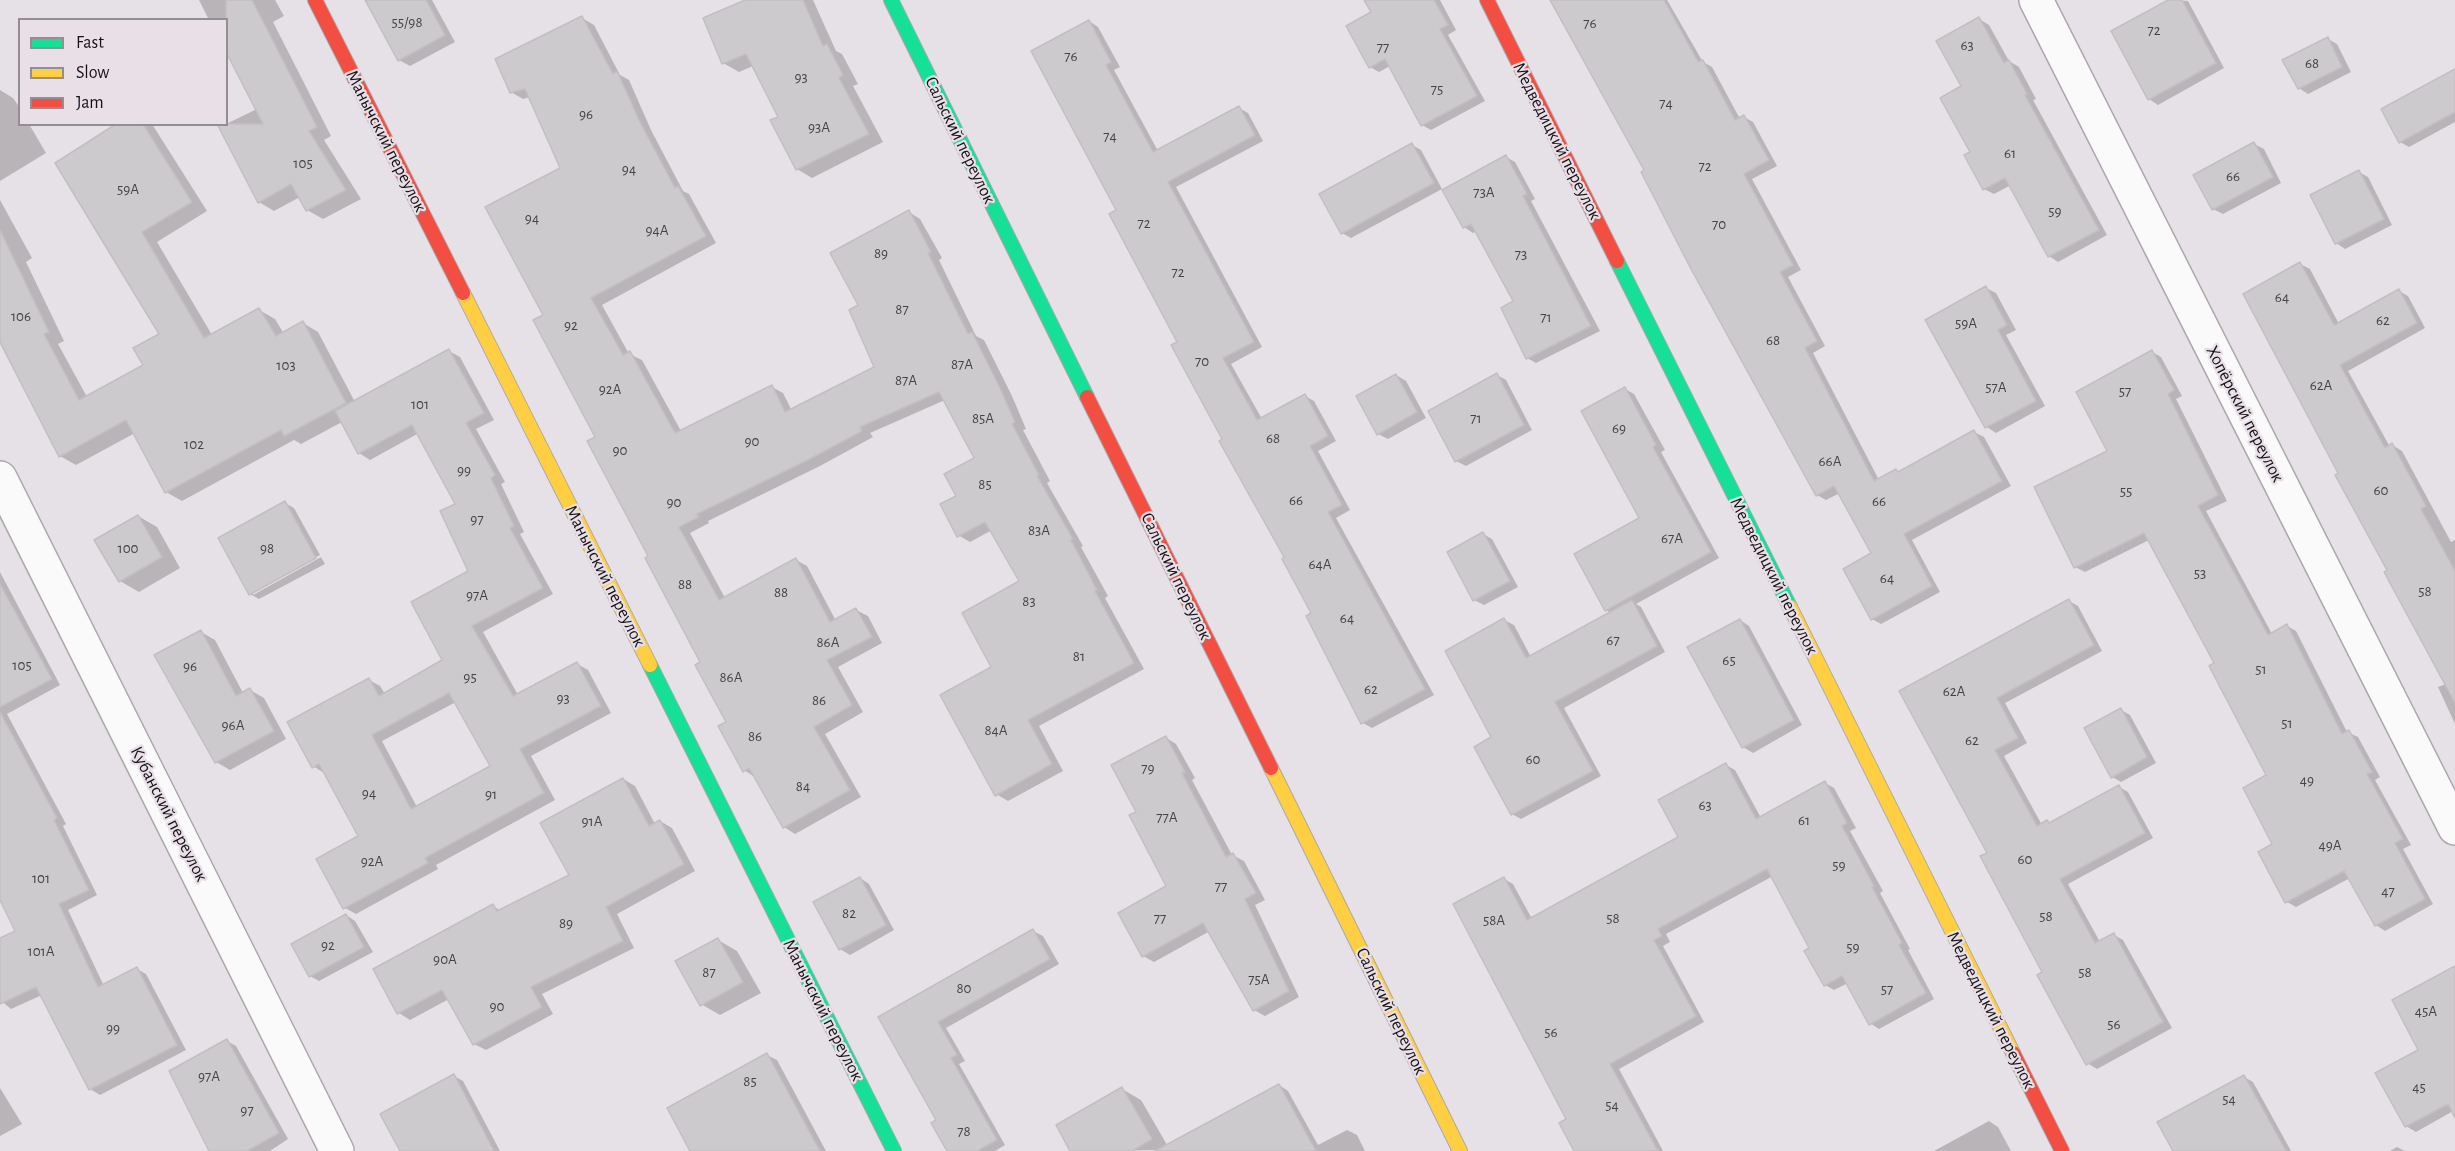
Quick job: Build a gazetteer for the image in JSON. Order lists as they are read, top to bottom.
{
  "streets": {
    "street": [
      "Сальский переулок",
      "Манычский переулок",
      "Медведицкий переулок",
      "Хопёрский переулок",
      "Кубанский переулок"
    ]
  },
  "house_numbers": [
    "55/98",
    "76",
    "72",
    "63",
    "77",
    "76",
    "68",
    "93",
    "75",
    "74",
    "96",
    "93А",
    "74",
    "61",
    "105",
    "72",
    "94",
    "66",
    "59А",
    "73А",
    "59",
    "94",
    "72",
    "70",
    "94А",
    "89",
    "73",
    "72",
    "64",
    "87",
    "106",
    "71",
    "62",
    "59А",
    "92",
    "68",
    "70",
    "87А",
    "103",
    "87А",
    "62А",
    "57А",
    "92А",
    "57",
    "101",
    "85А",
    "71",
    "69",
    "68",
    "90",
    "102",
    "90",
    "66А",
    "99",
    "85",
    "60",
    "55",
    "66",
    "66",
    "90",
    "97",
    "83А",
    "67А",
    "100",
    "98",
    "64А",
    "53",
    "64",
    "88",
    "58",
    "88",
    "97А",
    "83",
    "64",
    "67",
    "86А",
    "81",
    "65",
    "105",
    "96",
    "51",
    "95",
    "86А",
    "62",
    "62А",
    "93",
    "86",
    "51",
    "96А",
    "84А",
    "86",
    "62",
    "60",
    "79",
    "49",
    "84",
    "94",
    "91",
    "63",
    "77А",
    "61",
    "91А",
    "49А",
    "60",
    "92А",
    "59",
    "101",
    "77",
    "47",
    "82",
    "58",
    "77",
    "58",
    "58А",
    "89",
    "92",
    "59",
    "101А",
    "90А",
    "87",
    "58",
    "75А",
    "80",
    "57",
    "90",
    "45А",
    "56",
    "99",
    "56",
    "97А",
    "85",
    "45",
    "54",
    "54",
    "97",
    "78"
  ],
  "legend": ["Fast", "Slow", "Jam"]
}
